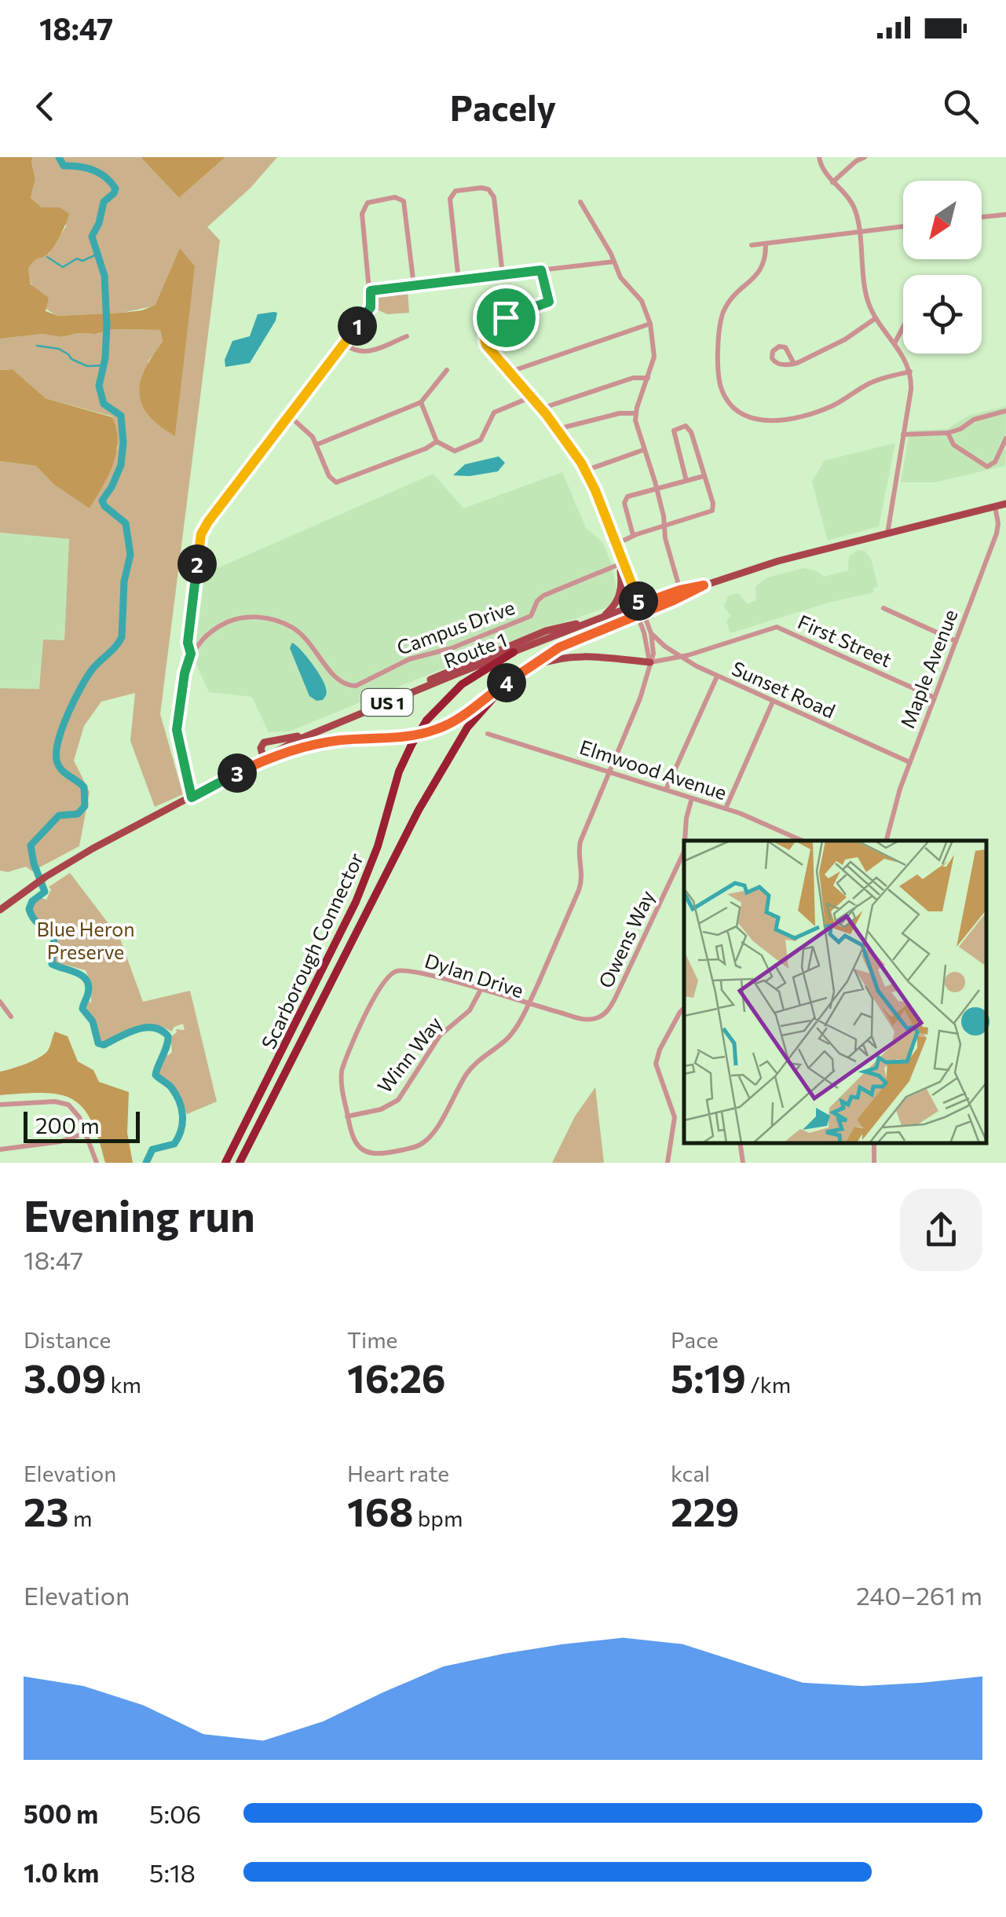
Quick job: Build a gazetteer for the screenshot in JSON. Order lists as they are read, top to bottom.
{
  "streets": {
    "highway": ["Scarborough Connector"],
    "main road": ["Route 1", "US 1"],
    "street": [
      "Campus Drive",
      "First Street",
      "Maple Avenue",
      "Sunset Road",
      "Elmwood Avenue",
      "Owens Way",
      "Dylan Drive",
      "Winn Way"
    ]
  },
  "crossings": [
    ["First Street", "Maple Avenue"],
    ["First Street", "Sunset Road"],
    ["Route 1", "Maple Avenue"],
    ["Route 1", "Scarborough Connector"],
    ["Maple Avenue", "Sunset Road"],
    ["Elmwood Avenue", "Owens Way"],
    ["Owens Way", "Dylan Drive"],
    ["Dylan Drive", "Winn Way"]
  ],
  "parks": ["Blue Heron Preserve"],
  "scale_bar": "200 m",
  "north": "bottom left",
  "page": {
    "status": "18:47",
    "header": "Pacely",
    "pins": [
      "1",
      "2",
      "5",
      "4",
      "3"
    ],
    "scale": "200 m",
    "heading": ["Evening run", "18:47"],
    "stats": [
      ["Distance", "3.09 km"],
      ["Time", "16:26"],
      ["Pace", "5:19 /km"],
      ["Elevation", "23 m"],
      ["Heart rate", "168 bpm"],
      ["kcal", "229"]
    ],
    "chart": ["Elevation", "240–261 m"],
    "list": [
      {
        "name": "500 m",
        "note": "5:06"
      },
      {
        "name": "1.0 km",
        "note": "5:18"
      }
    ]
  }
}
